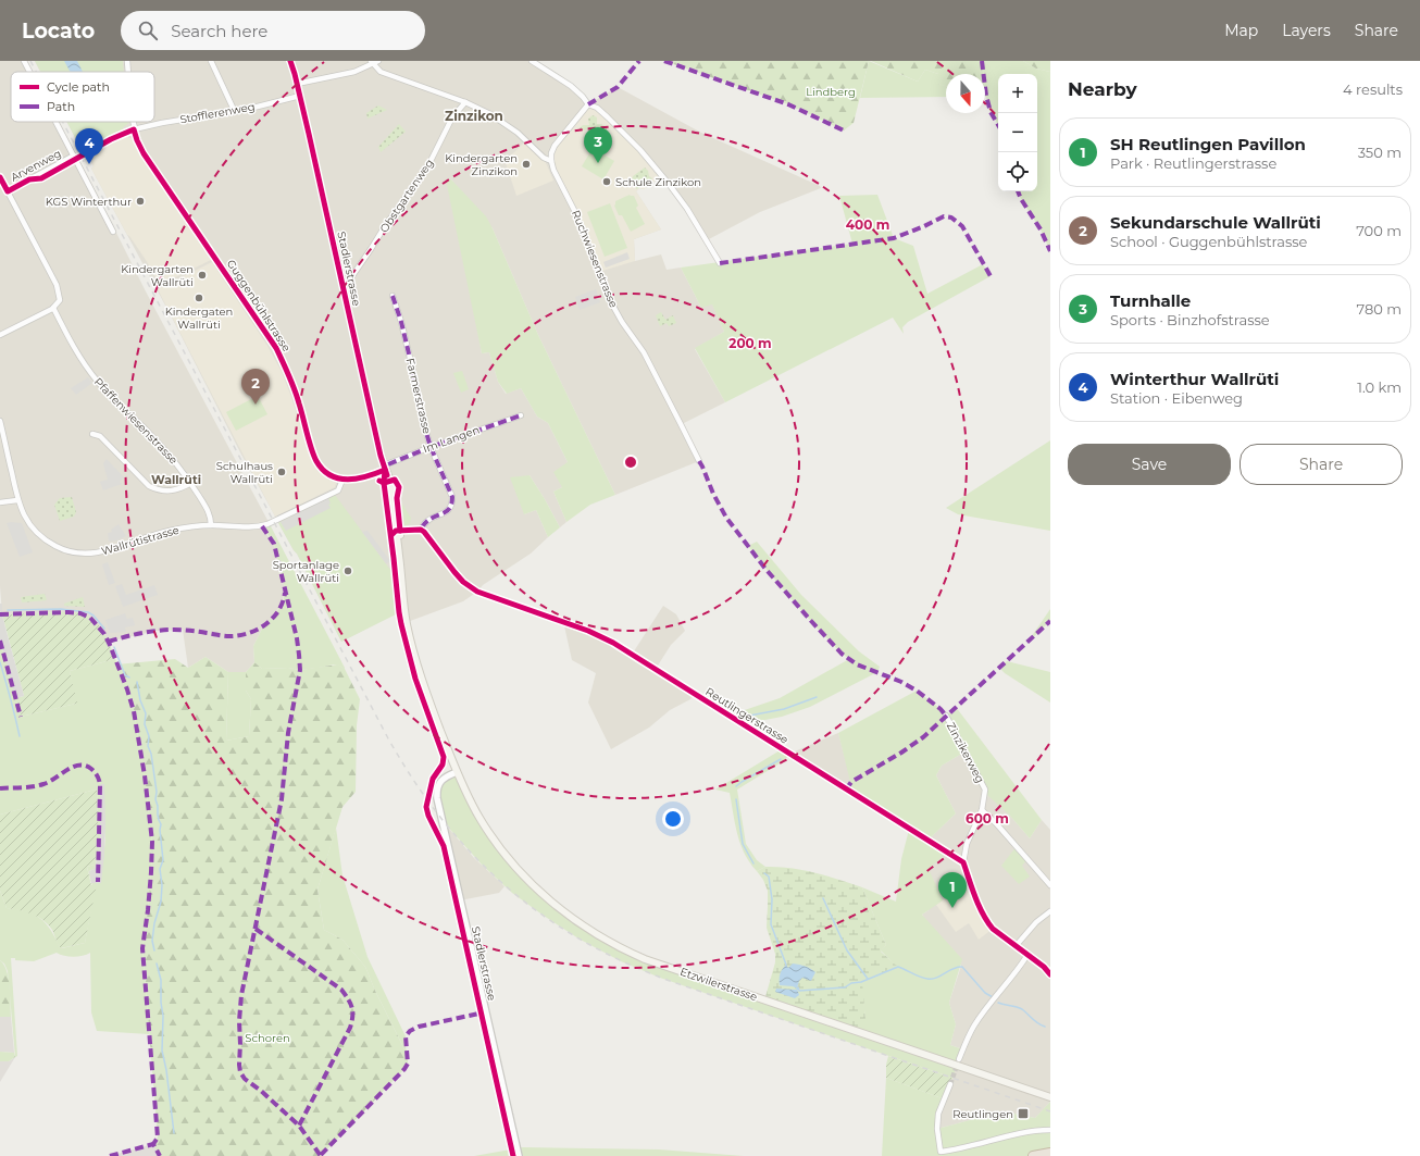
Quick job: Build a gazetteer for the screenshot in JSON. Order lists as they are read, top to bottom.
{
  "streets": {
    "main road": ["Stadlerstrasse", "Etzwilerstrasse"],
    "street": [
      "Stofflerenweg",
      "Arvenweg",
      "Obstgartenweg",
      "Ruchwiesenstrasse",
      "Guggenbühlstrasse",
      "Farmerstrasse",
      "Pfaffenwiesenstrasse",
      "Im Langen",
      "Wallrütistrasse",
      "Reutlingerstrasse",
      "Zinzikerweg"
    ]
  },
  "crossings": [
    ["Stofflerenweg", "Stadlerstrasse"],
    ["Stofflerenweg", "Guggenbühlstrasse"],
    ["Obstgartenweg", "Stadlerstrasse"],
    ["Stadlerstrasse", "Im Langen"],
    ["Stadlerstrasse", "Etzwilerstrasse"],
    ["Guggenbühlstrasse", "Wallrütistrasse"],
    ["Farmerstrasse", "Im Langen"],
    ["Farmerstrasse", "Reutlingerstrasse"],
    ["Pfaffenwiesenstrasse", "Wallrütistrasse"],
    ["Reutlingerstrasse", "Zinzikerweg"]
  ],
  "districts": ["Zinzikon", "Wallrüti"],
  "parks": ["Lindberg", "Schoren"],
  "places": {
    "other": [
      "Kindergarten Zinzikon",
      "Schule Zinzikon",
      "KGS Winterthur",
      "Kindergarten Wallrüti",
      "Kindergaten Wallrüti",
      "Schulhaus Wallrüti",
      "Sportanlage Wallrüti"
    ],
    "transit": ["Reutlingen"]
  },
  "legend": ["Cycle path", "Path"],
  "north": "bottom",
  "page": {
    "header": "Locato",
    "search": "Search here",
    "nav": ["Map", "Layers", "Share"],
    "heading": ["Nearby", "4 results"],
    "map_buttons": ["+", "−"],
    "list": [
      {
        "mark": "1",
        "name": "SH Reutlingen Pavillon",
        "note": "Park · Reutlingerstrasse",
        "value": "350 m"
      },
      {
        "mark": "2",
        "name": "Sekundarschule Wallrüti",
        "note": "School · Guggenbühlstrasse",
        "value": "700 m"
      },
      {
        "mark": "3",
        "name": "Turnhalle",
        "note": "Sports · Binzhofstrasse",
        "value": "780 m"
      },
      {
        "mark": "4",
        "name": "Winterthur Wallrüti",
        "note": "Station · Eibenweg",
        "value": "1.0 km"
      }
    ],
    "pins": [
      "3",
      "4",
      "2",
      "1"
    ],
    "buttons": ["Save", "Share"]
  },
  "rings": ["400 m", "200 m", "600 m"]
}
